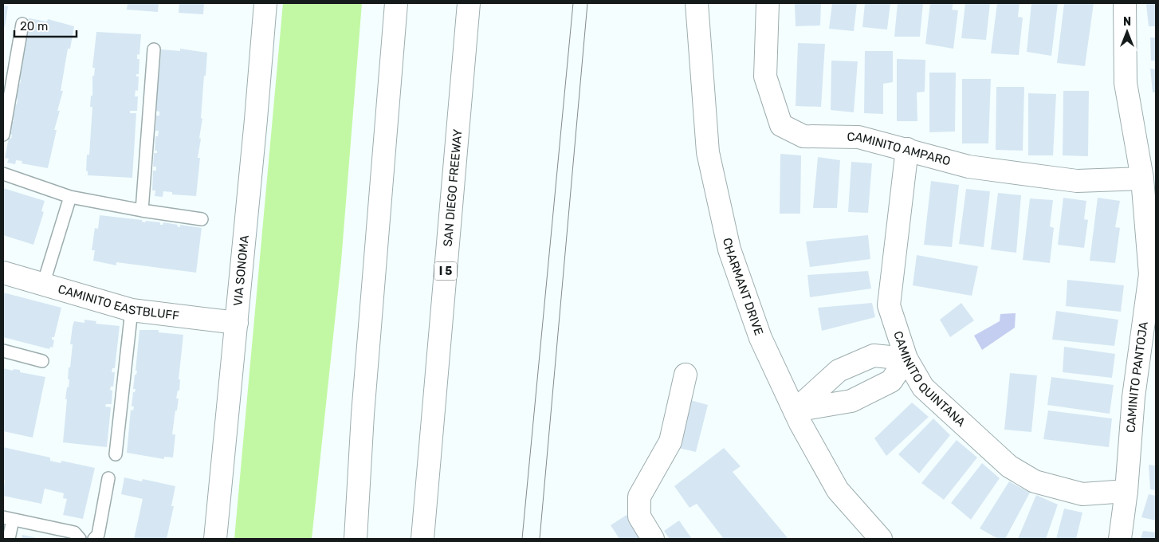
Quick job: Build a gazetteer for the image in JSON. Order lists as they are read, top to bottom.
{
  "streets": {
    "main road": [
      "CAMINITO AMPARO",
      "SAN DIEGO FREEWAY",
      "VIA SONOMA",
      "I 5",
      "CHARMANT DRIVE",
      "CAMINITO EASTBLUFF",
      "CAMINITO QUINTANA",
      "CAMINITO PANTOJA"
    ]
  },
  "crossings": [
    ["CAMINITO AMPARO", "CAMINITO QUINTANA"],
    ["CAMINITO AMPARO", "CAMINITO PANTOJA"],
    ["VIA SONOMA", "CAMINITO EASTBLUFF"],
    ["CAMINITO QUINTANA", "CAMINITO PANTOJA"]
  ],
  "scale_bar": "20 m",
  "north": "top"
}
